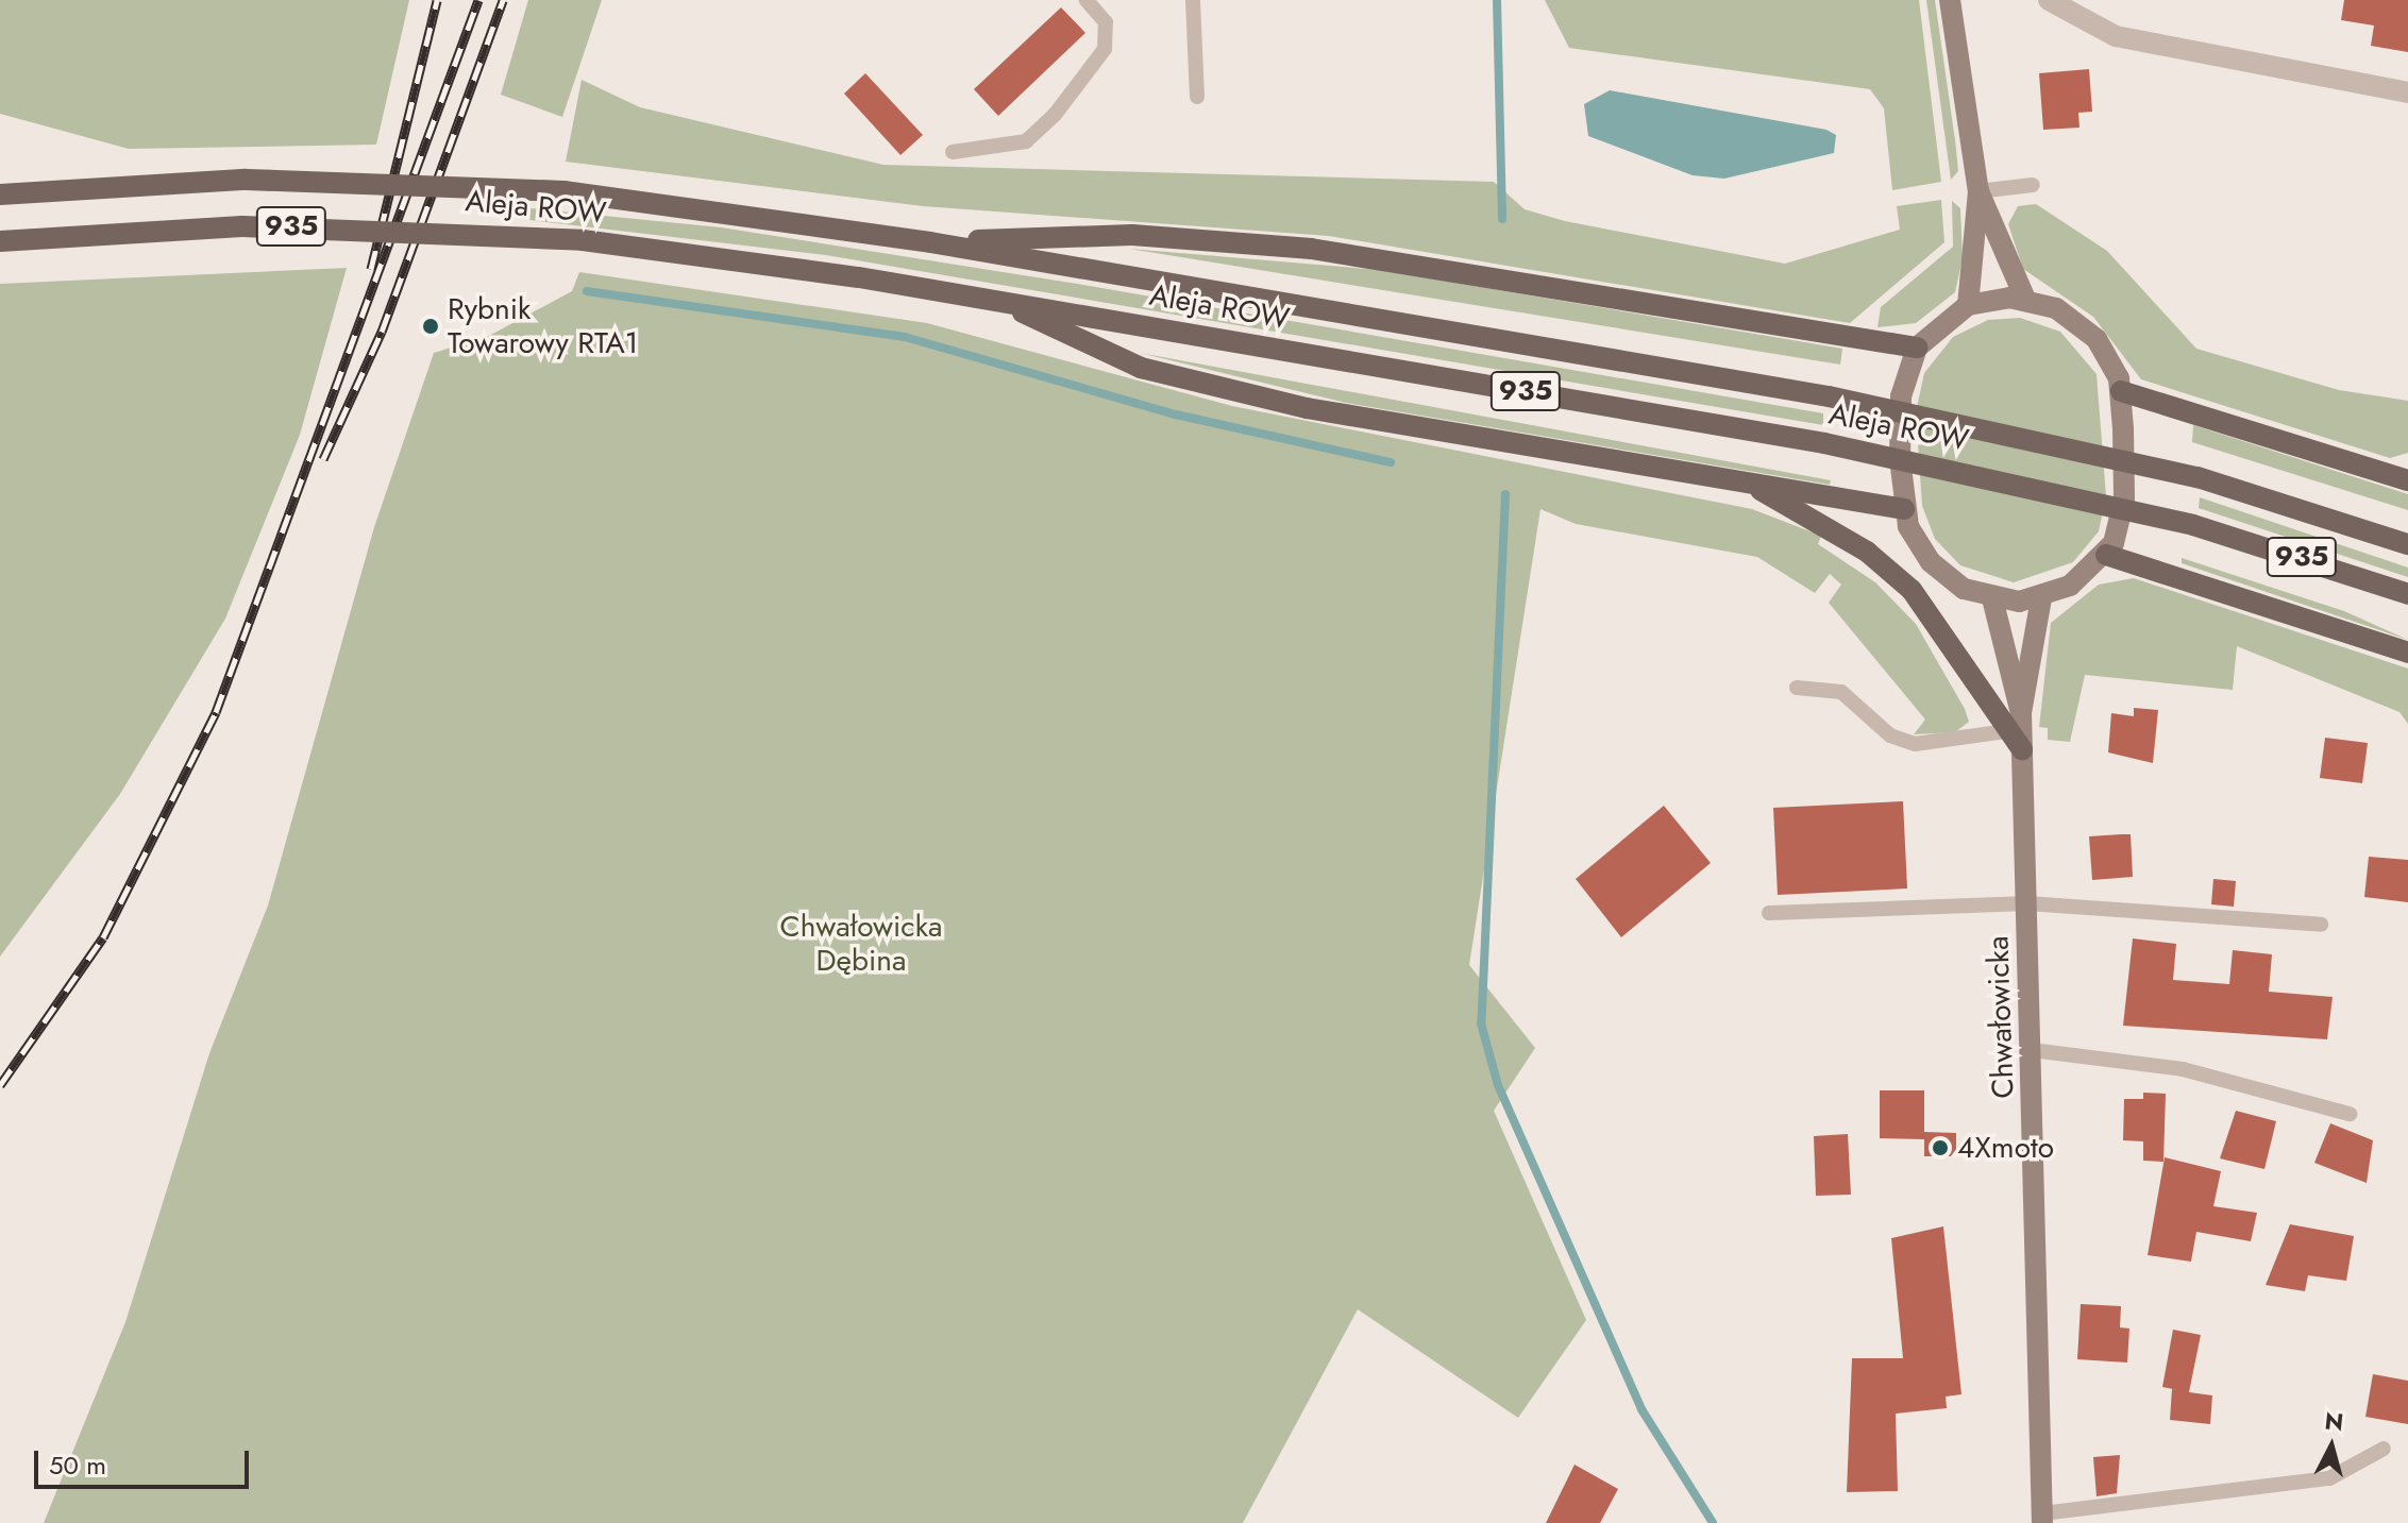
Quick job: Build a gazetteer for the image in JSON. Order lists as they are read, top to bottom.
{
  "streets": {
    "main road": ["Aleja ROW", "935", "Chwałowicka"]
  },
  "parks": ["Chwałowicka Dębina"],
  "places": ["Rybnik Towarowy RTA1", "4Xmoto"],
  "scale_bar": "50 m",
  "north": "top"
}
